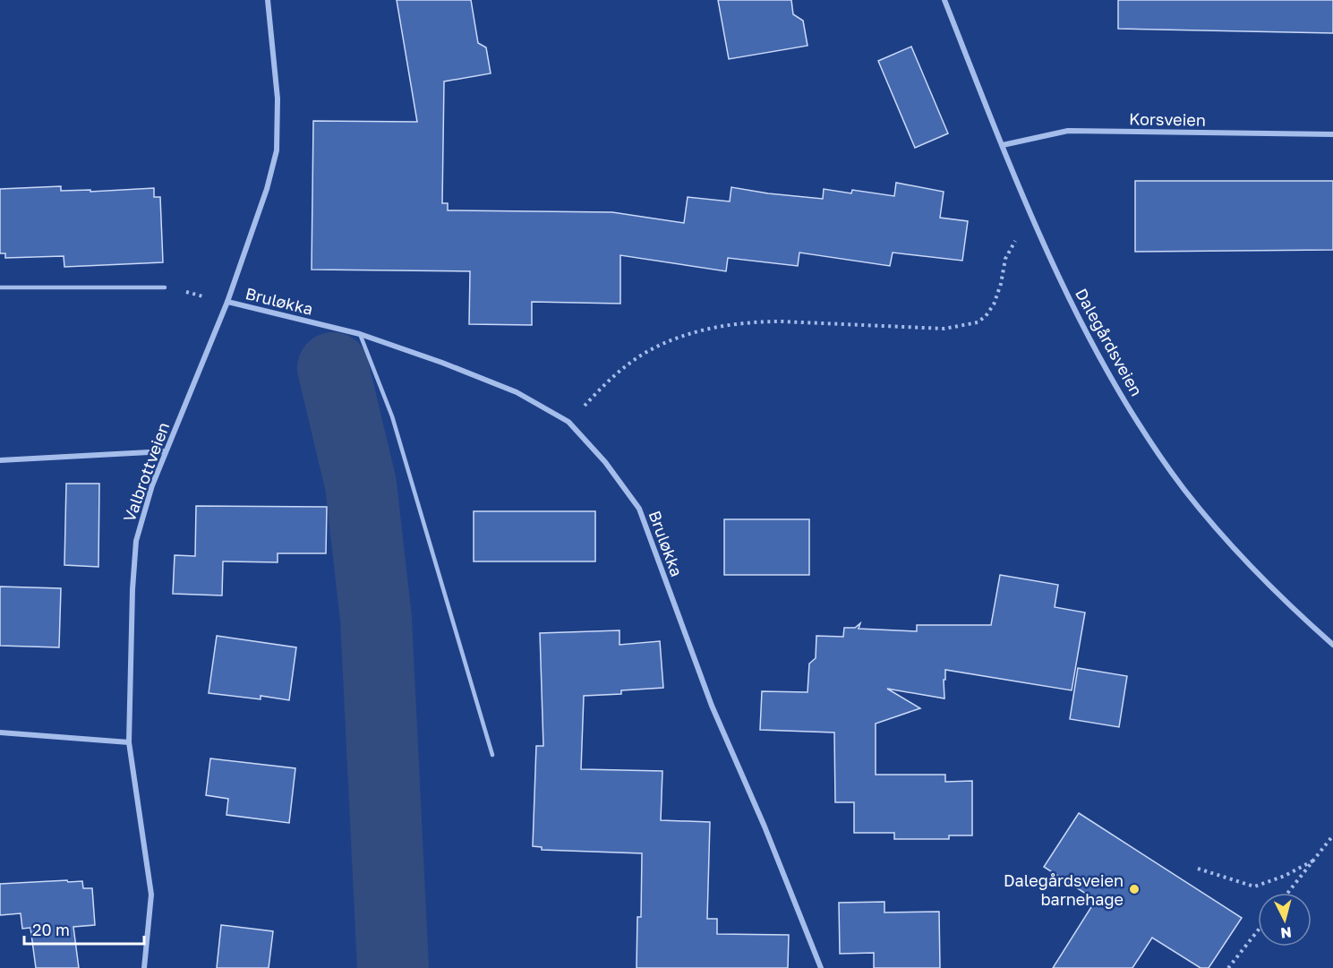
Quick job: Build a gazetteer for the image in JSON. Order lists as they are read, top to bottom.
{
  "streets": {
    "street": [
      "Korsveien",
      "Bruløkka",
      "Dalegårdsveien",
      "Valbrottveien"
    ]
  },
  "crossings": [
    ["Korsveien", "Dalegårdsveien"],
    ["Bruløkka", "Valbrottveien"]
  ],
  "places": ["Dalegårdsveien barnehage"],
  "scale_bar": "20 m",
  "north": "bottom"
}
